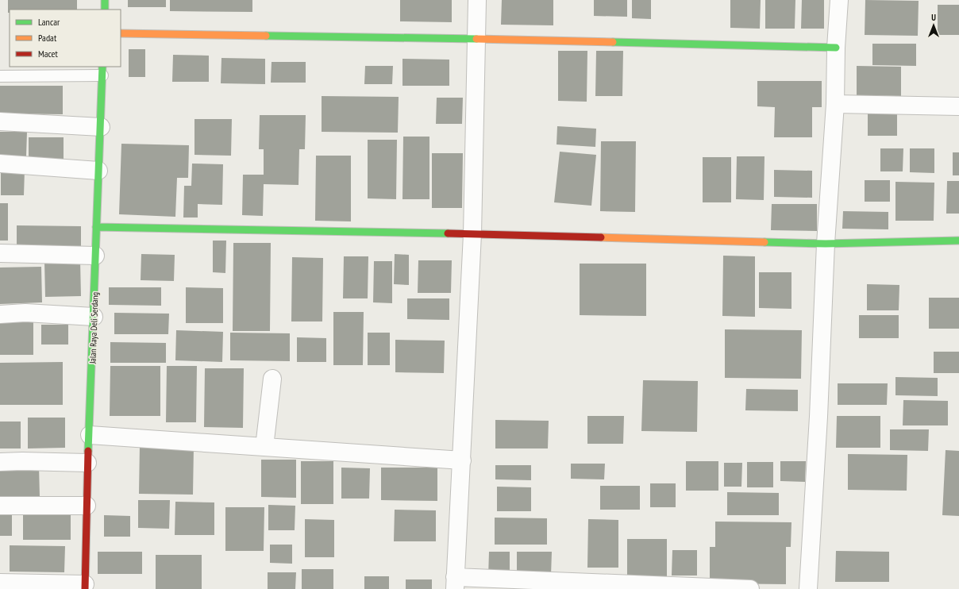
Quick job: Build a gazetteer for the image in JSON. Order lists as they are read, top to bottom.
{
  "streets": {
    "street": ["Jalan Raya Deli Serdang"]
  },
  "legend": ["Lancar", "Padat", "Macet"],
  "north": "top"
}
